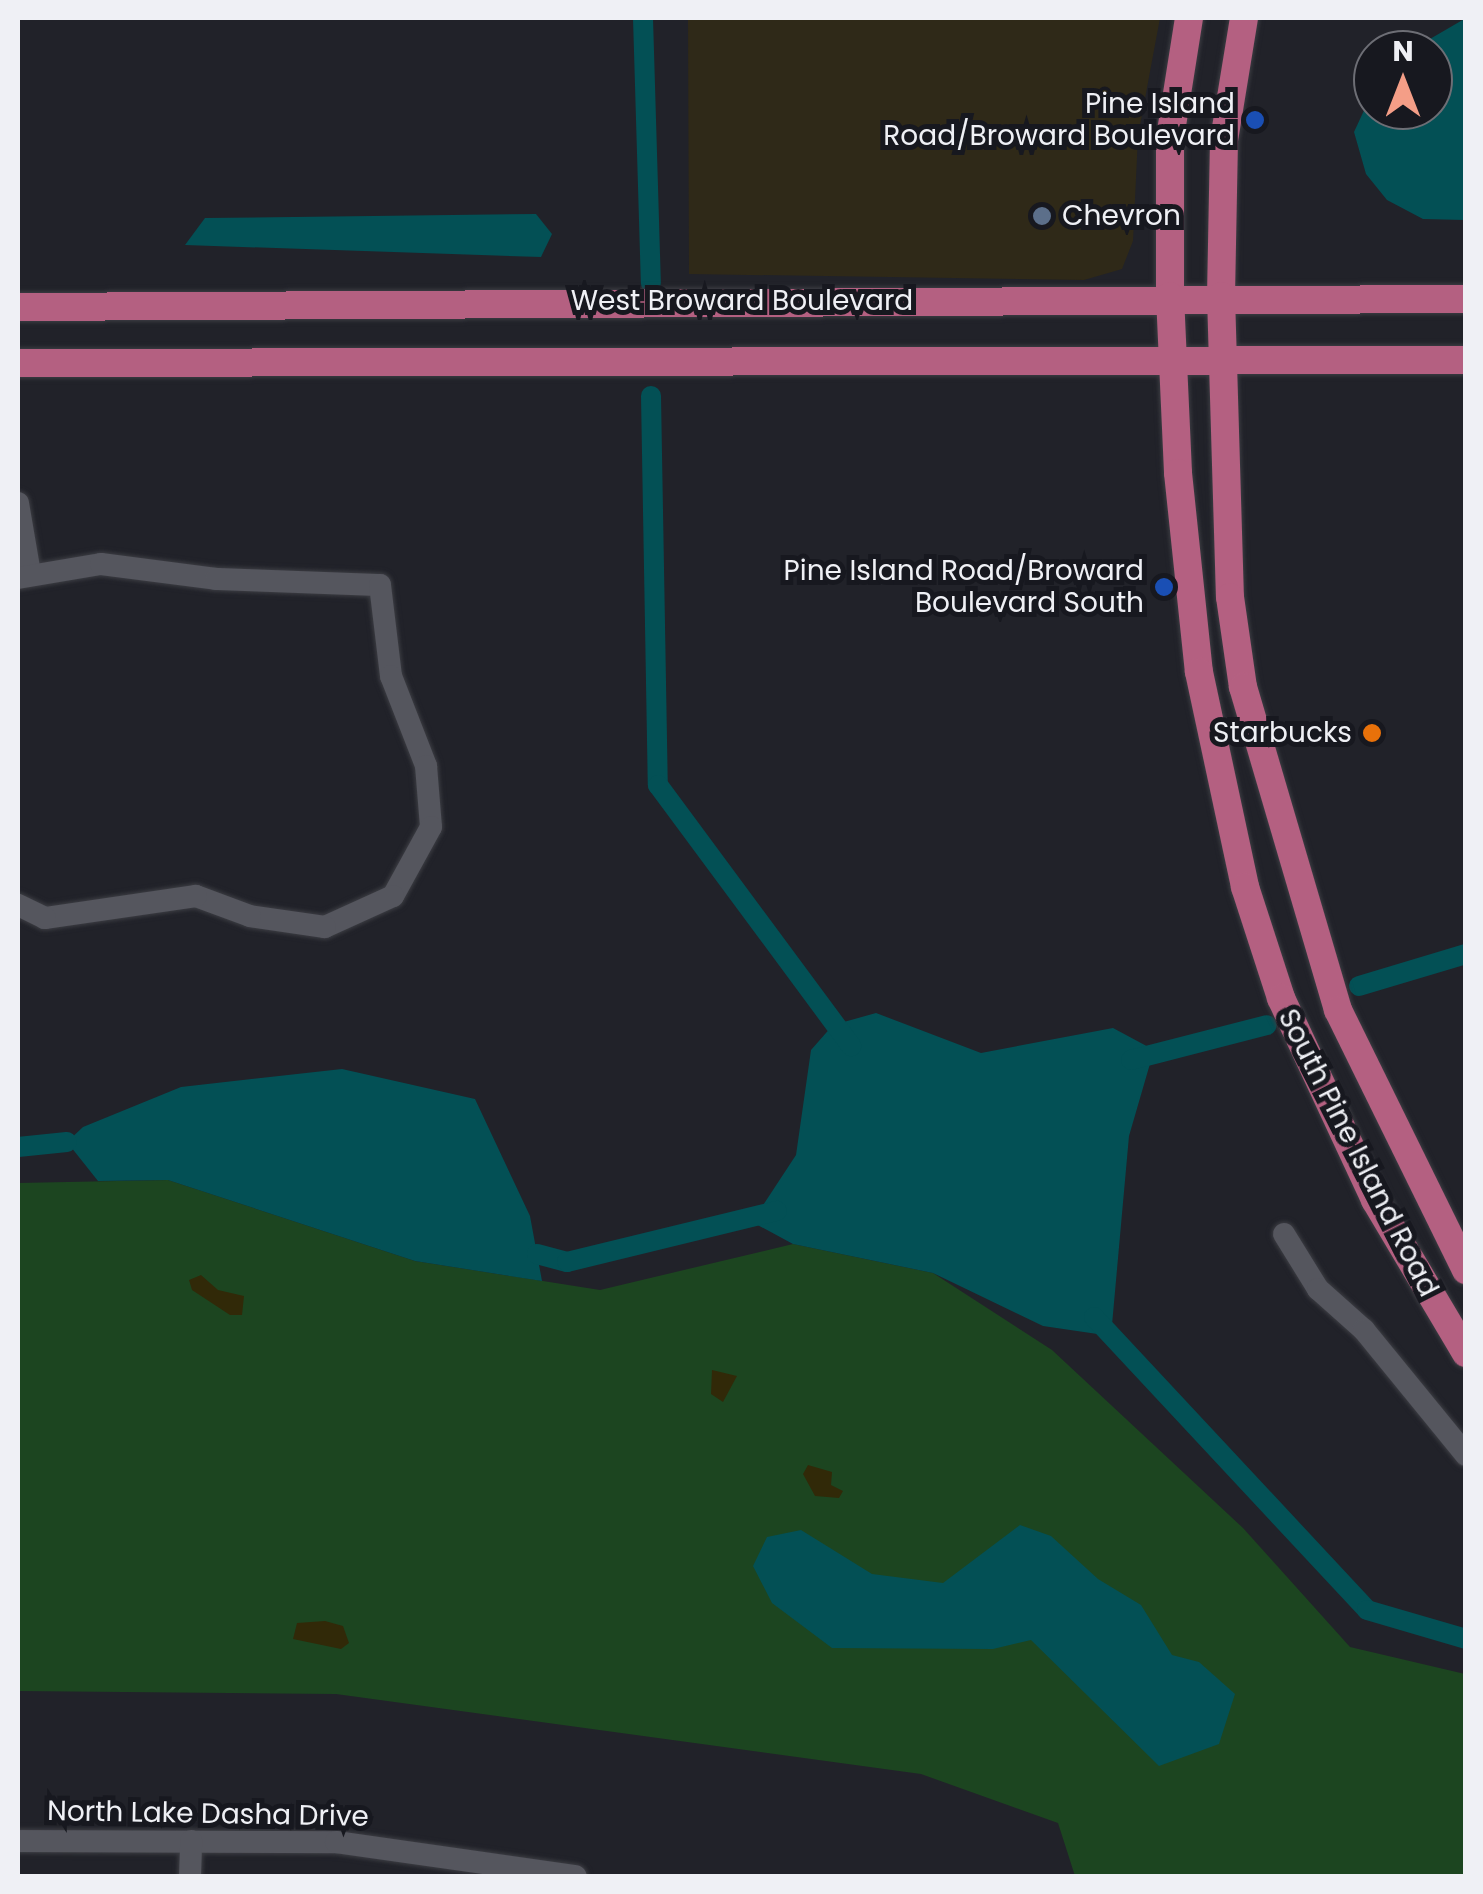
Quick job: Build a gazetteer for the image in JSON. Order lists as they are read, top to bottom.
{
  "streets": {
    "main road": ["West Broward Boulevard", "South Pine Island Road"],
    "street": ["North Lake Dasha Drive"]
  },
  "crossings": [
    ["West Broward Boulevard", "South Pine Island Road"]
  ],
  "places": [
    "Pine Island Road/Broward Boulevard",
    "Chevron",
    "Pine Island Road/Broward Boulevard South",
    "Starbucks"
  ],
  "north": "top"
}
